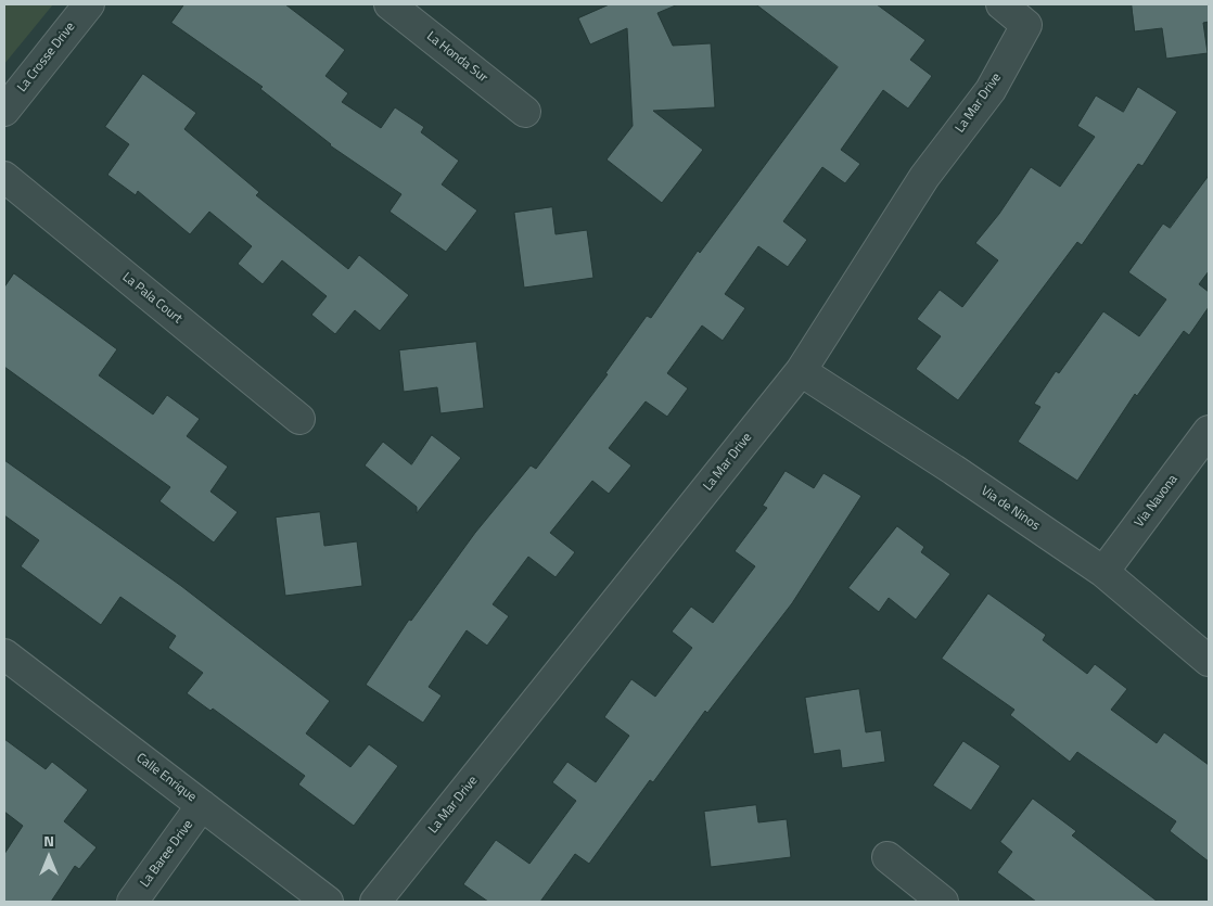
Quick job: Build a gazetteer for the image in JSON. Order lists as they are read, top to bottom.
{
  "streets": {
    "street": [
      "La Crosse Drive",
      "La Honda Sur",
      "La Mar Drive",
      "La Pala Court",
      "Via Navona",
      "Via de Ninos",
      "Calle Enrique",
      "La Baree Drive"
    ]
  },
  "crossings": [
    ["La Mar Drive", "Via de Ninos"],
    ["Via Navona", "Via de Ninos"],
    ["Calle Enrique", "La Baree Drive"]
  ],
  "north": "top"
}
